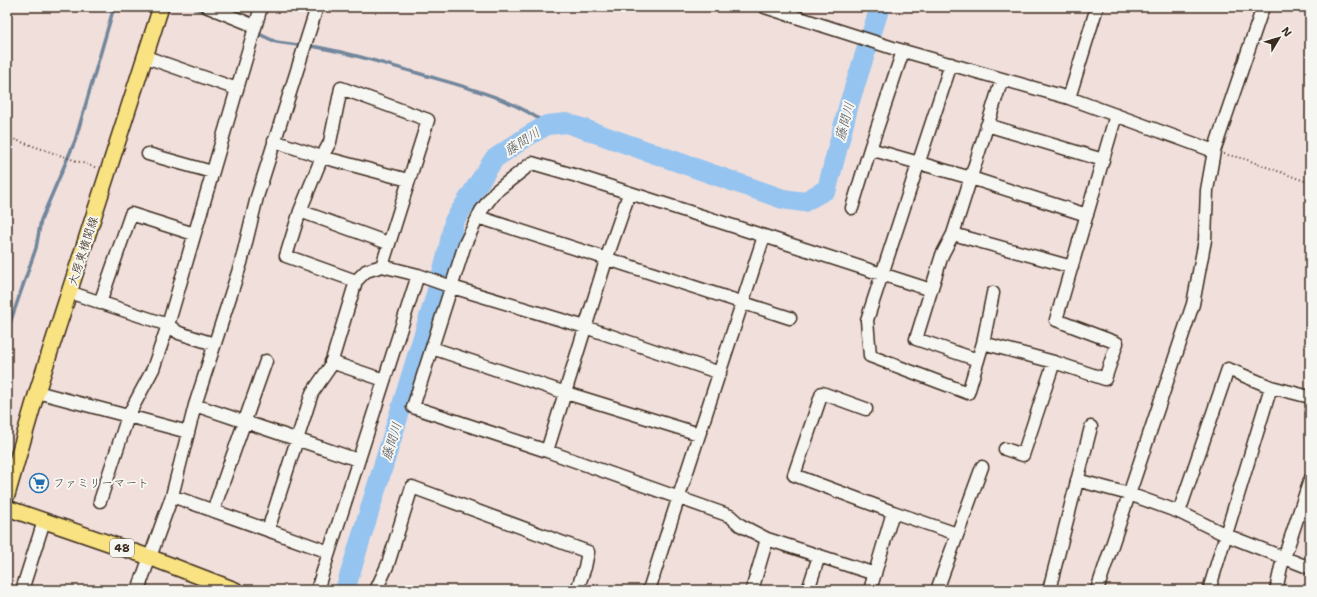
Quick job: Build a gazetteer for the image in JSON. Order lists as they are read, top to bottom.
{
  "streets": {
    "main road": ["大房東横関線", "48"]
  },
  "water": ["藤間川"],
  "places": {
    "supermarket": ["ファミリーマート"]
  },
  "north": "top right"
}
